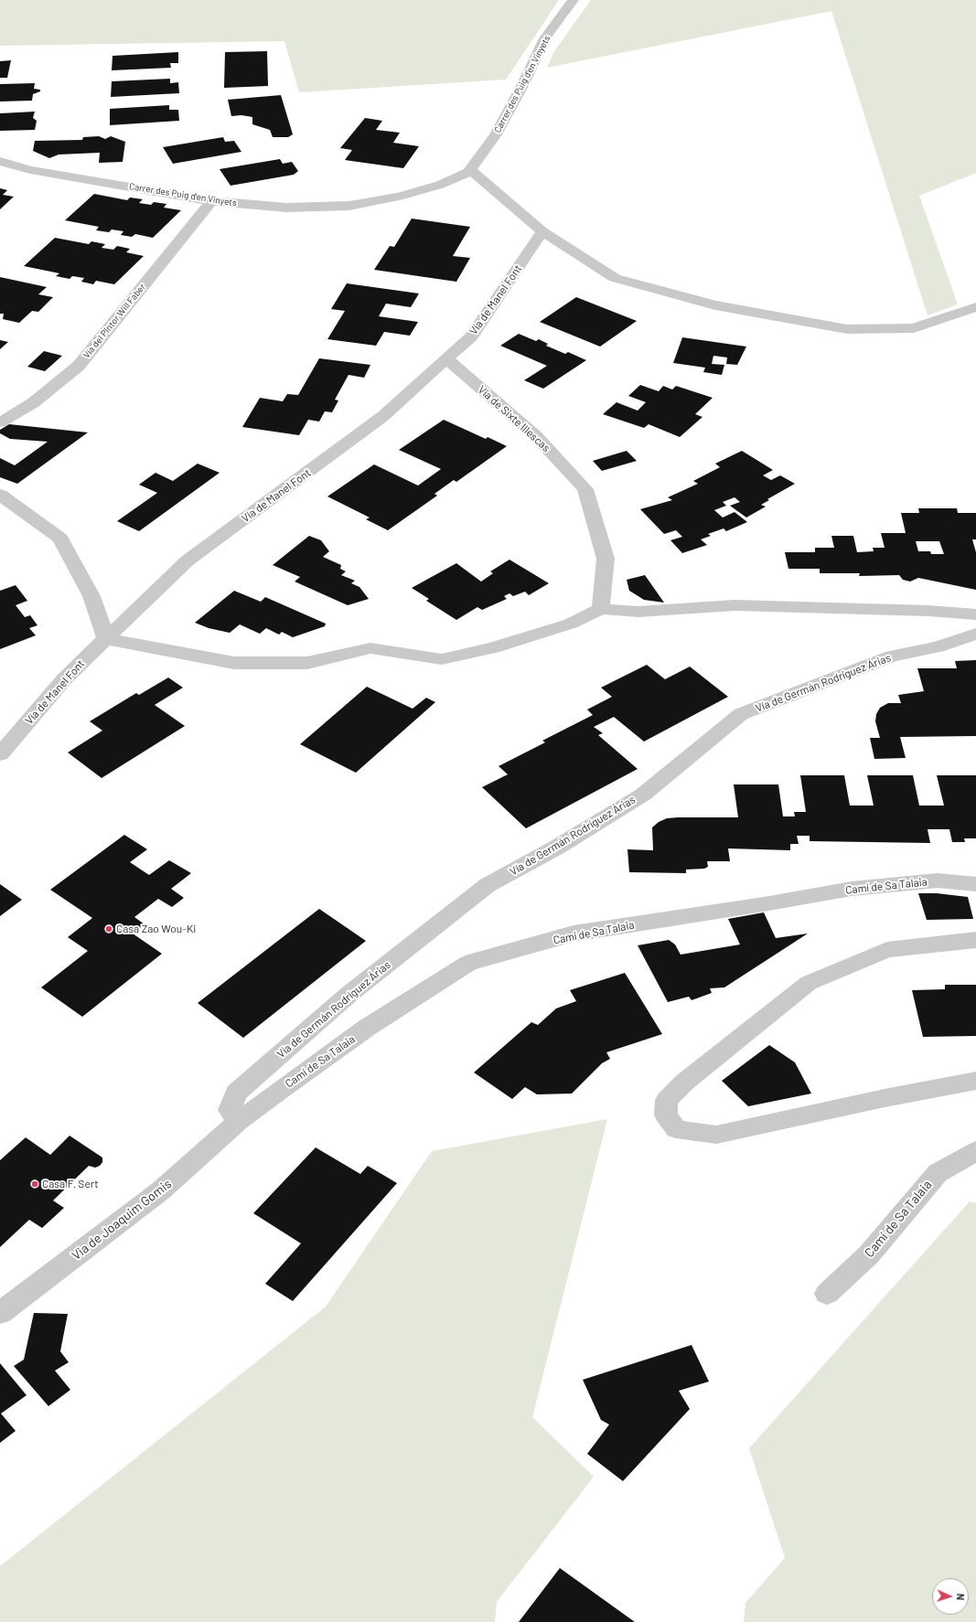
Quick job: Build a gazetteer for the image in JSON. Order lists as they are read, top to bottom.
{
  "streets": {
    "street": [
      "Carrer des Puig d'en Vinyets",
      "Vía de Manel Font",
      "Vía del Pintor Will Faber",
      "Vía de Sixte Illescas",
      "Vía de Germán Rodríguez Árias",
      "Camí de Sa Talaia",
      "Via de Joaquim Gomis"
    ]
  },
  "crossings": [
    ["Carrer des Puig d'en Vinyets", "Vía del Pintor Will Faber"],
    ["Vía de Manel Font", "Vía de Sixte Illescas"],
    ["Vía de Germán Rodríguez Árias", "Camí de Sa Talaia"],
    ["Vía de Germán Rodríguez Árias", "Via de Joaquim Gomis"],
    ["Camí de Sa Talaia", "Via de Joaquim Gomis"]
  ],
  "places": ["Casa Zao Wou-Ki", "Casa F. Sert"],
  "north": "right"
}
